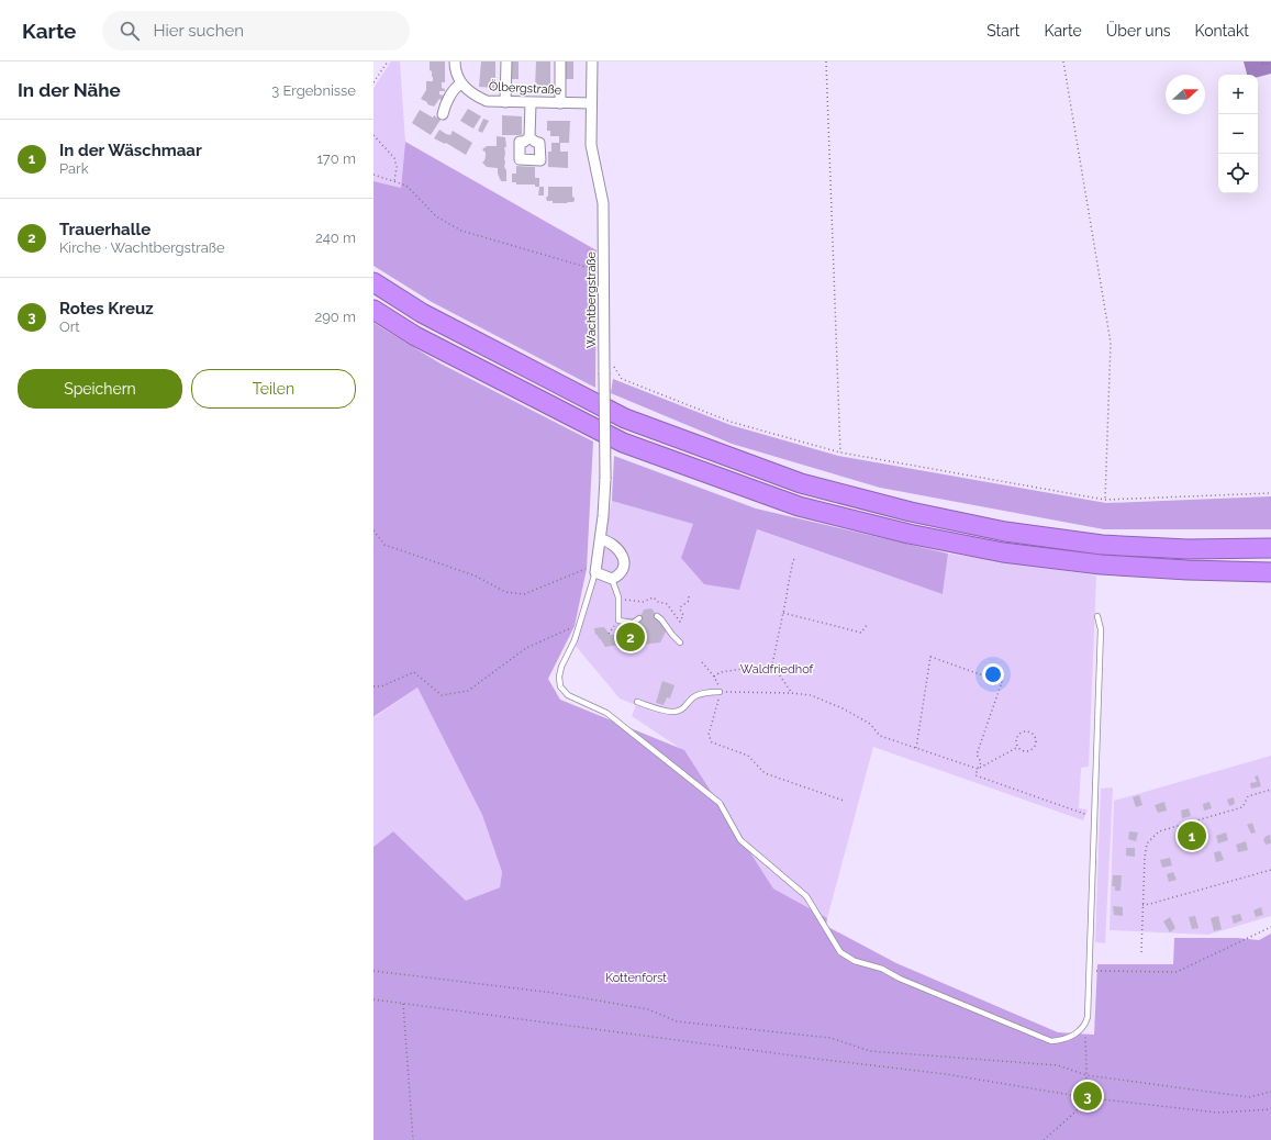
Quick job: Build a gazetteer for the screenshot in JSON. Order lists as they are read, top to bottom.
{
  "streets": {
    "street": ["Ölbergstraße", "Wachtbergstraße"]
  },
  "crossings": [
    ["Ölbergstraße", "Wachtbergstraße"]
  ],
  "parks": ["Waldfriedhof", "Kottenforst"],
  "north": "right",
  "page": {
    "header": "Karte",
    "search": "Hier suchen",
    "nav": [
      "Start",
      "Karte",
      "Über uns",
      "Kontakt"
    ],
    "heading": ["In der Nähe", "3 Ergebnisse"],
    "map_buttons": ["+", "−"],
    "list": [
      {
        "mark": "1",
        "name": "In der Wäschmaar",
        "note": "Park",
        "value": "170 m"
      },
      {
        "mark": "2",
        "name": "Trauerhalle",
        "note": "Kirche · Wachtbergstraße",
        "value": "240 m"
      },
      {
        "mark": "3",
        "name": "Rotes Kreuz",
        "note": "Ort",
        "value": "290 m"
      }
    ],
    "buttons": ["Speichern", "Teilen"],
    "pins": ["2", "1", "3"]
  }
}
